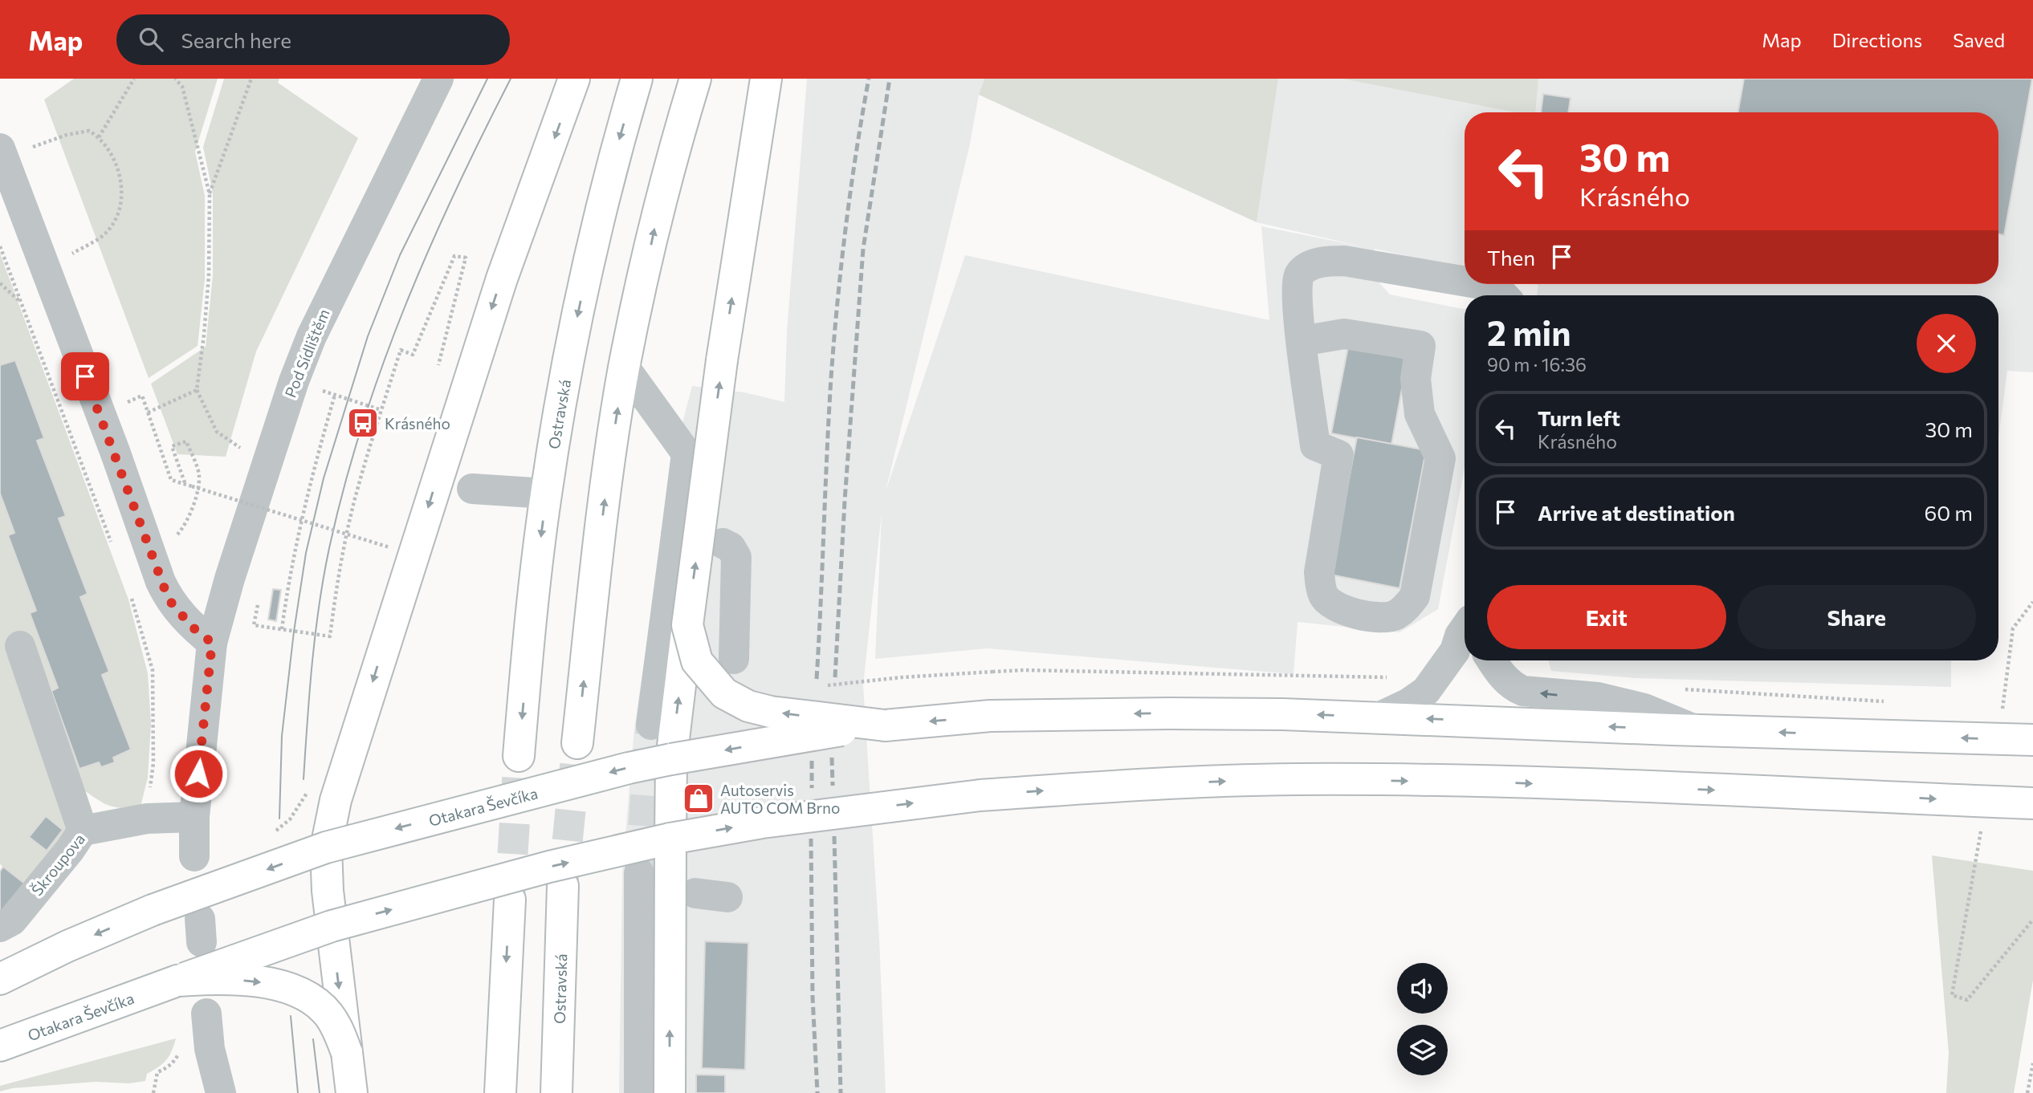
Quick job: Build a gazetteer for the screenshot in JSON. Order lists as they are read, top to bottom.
{
  "streets": {
    "main road": ["Ostravská", "Otakara Ševčíka"],
    "street": ["Pod Sídlištěm", "Škroupova"]
  },
  "places": {
    "bus stop": ["Krásného"],
    "shop": ["Autoservis AUTO COM Brno"]
  },
  "page": {
    "header": "Map",
    "search": "Search here",
    "nav": ["Map", "Directions", "Saved"],
    "turn": ["30 m", "Krásného"],
    "then": "Then",
    "heading": ["2 min", "90 m · 16:36"],
    "list": [
      {
        "name": "Turn left",
        "note": "Krásného",
        "value": "30 m"
      },
      {
        "name": "Arrive at destination",
        "value": "60 m"
      }
    ],
    "buttons": ["Exit", "Share"]
  }
}
